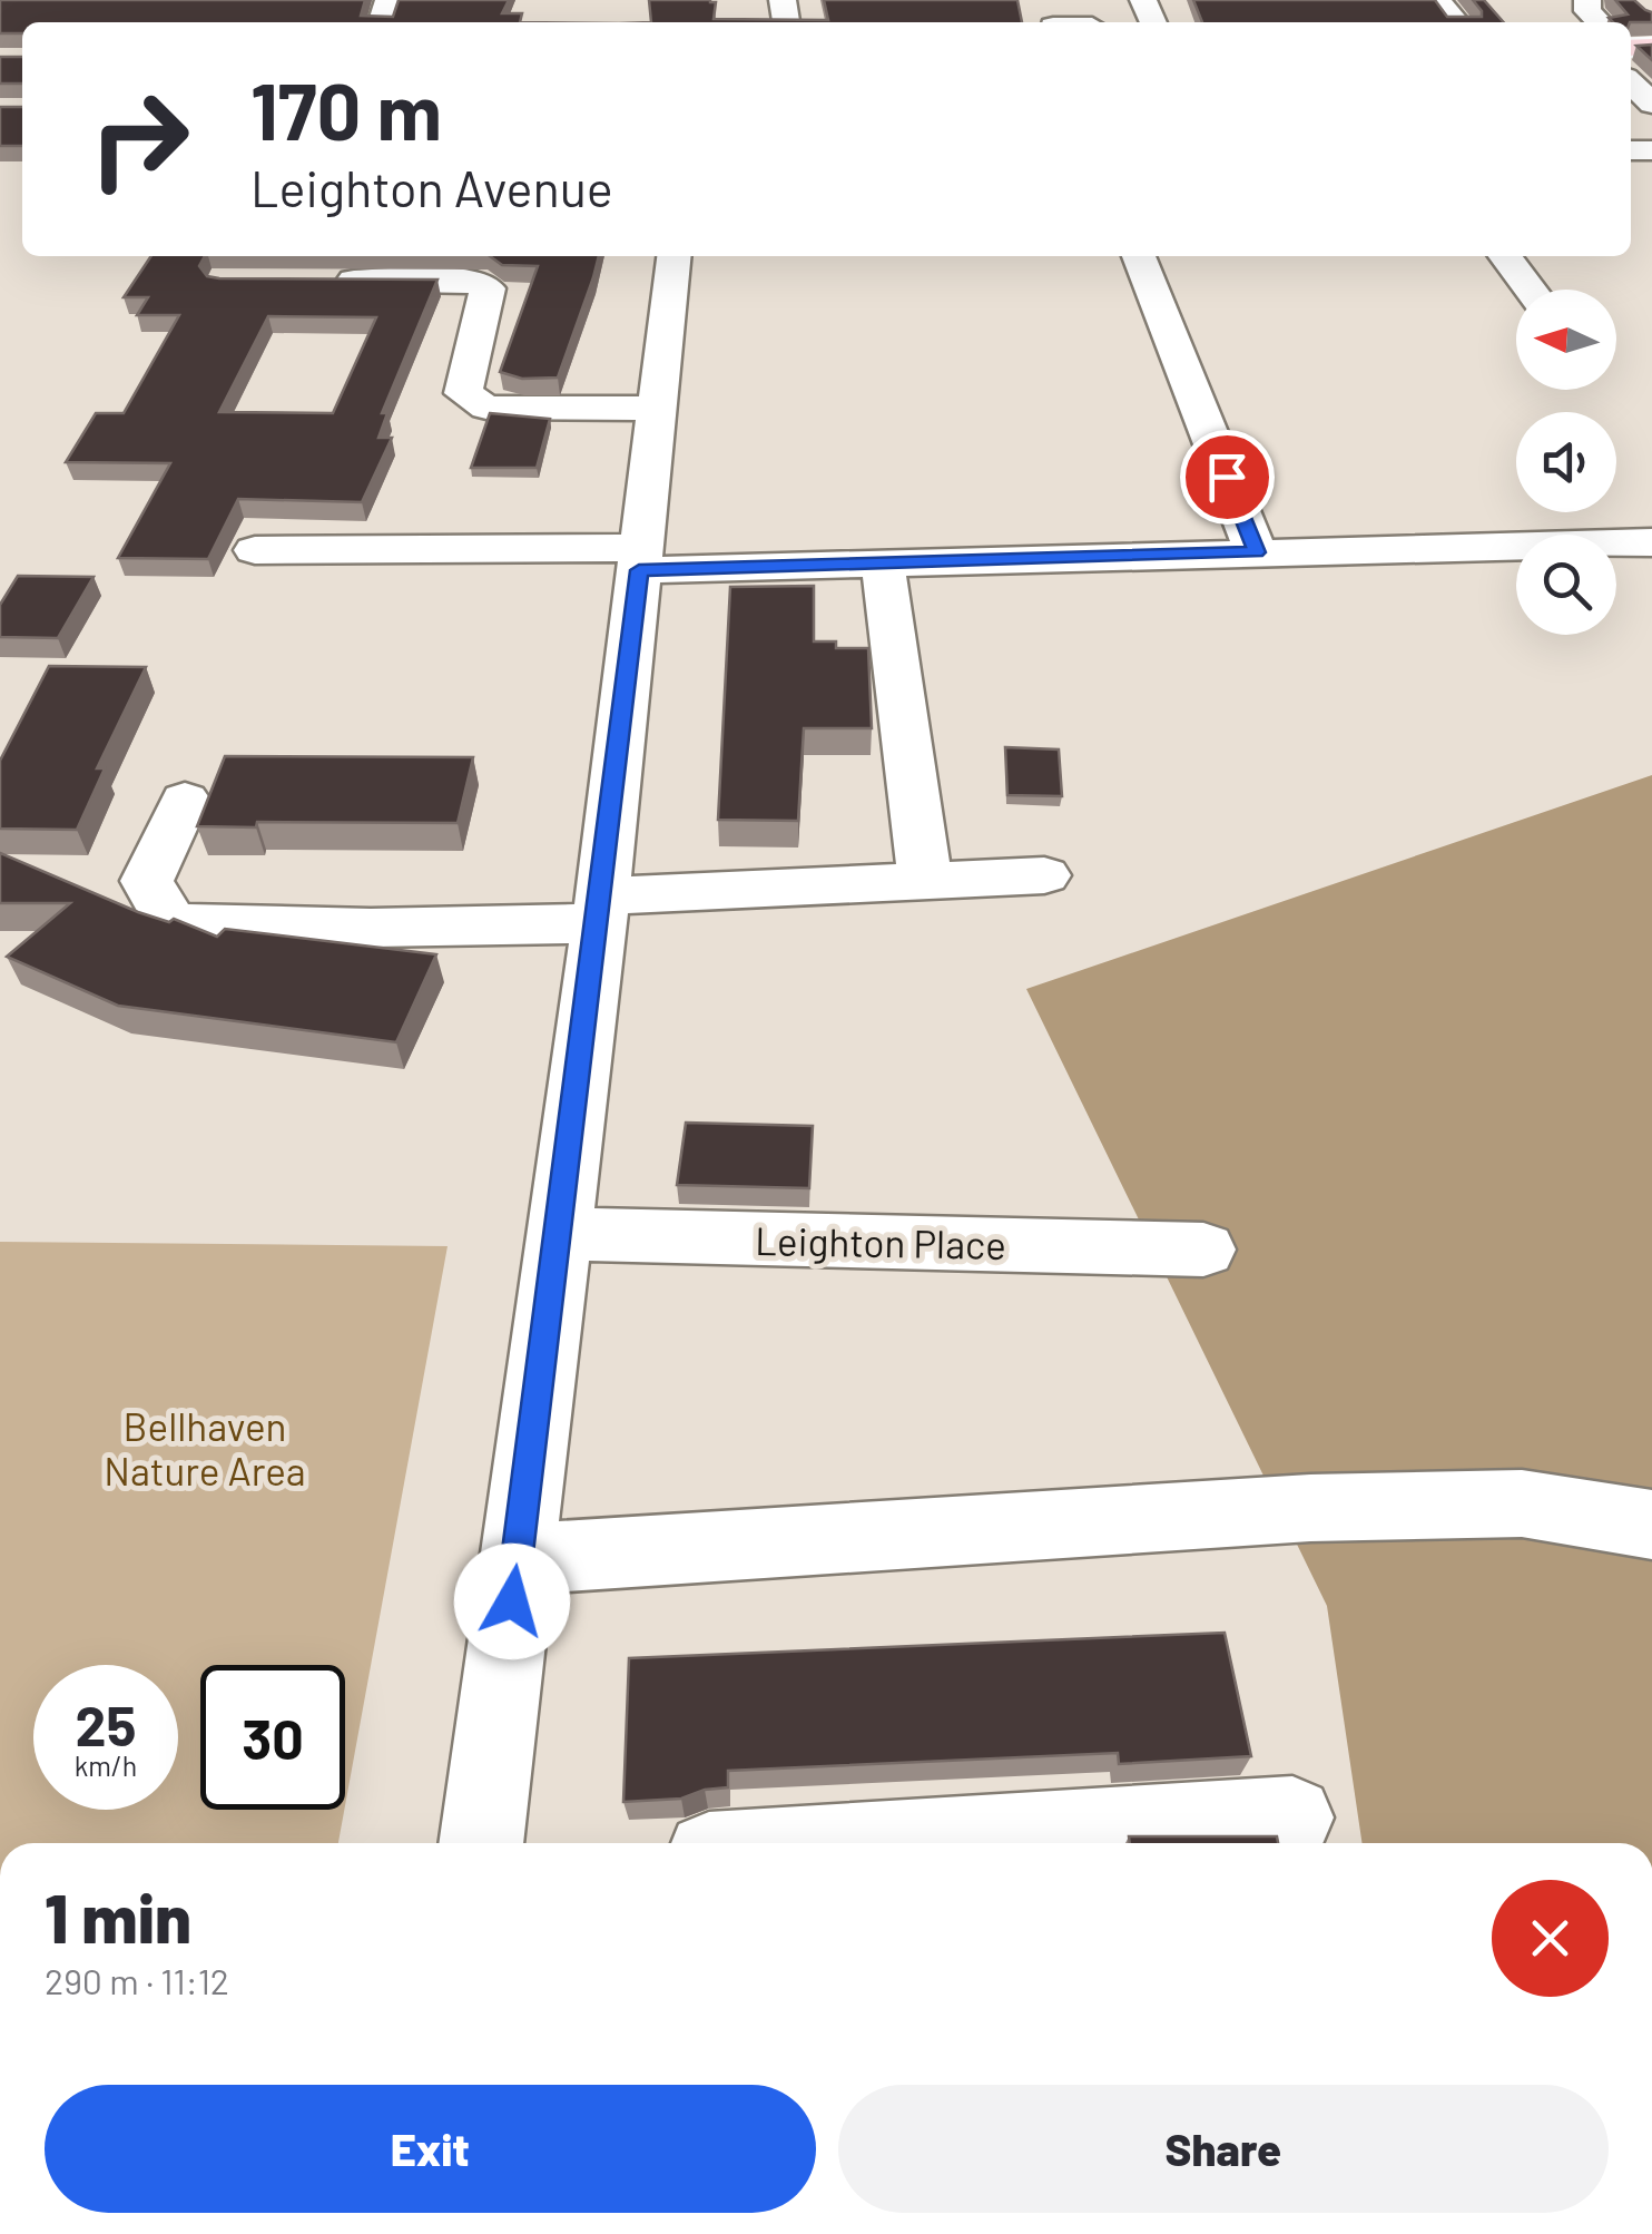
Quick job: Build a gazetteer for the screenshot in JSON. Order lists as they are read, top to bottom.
{
  "streets": {
    "street": ["Leighton Place"]
  },
  "parks": ["Bellhaven Nature Area"],
  "north": "left",
  "page": {
    "turn": ["170 m", "Leighton Avenue"],
    "speed": "25 km/h",
    "limit": "30",
    "heading": ["1 min", "290 m · 11:12"],
    "buttons": ["Exit", "Share"]
  }
}
